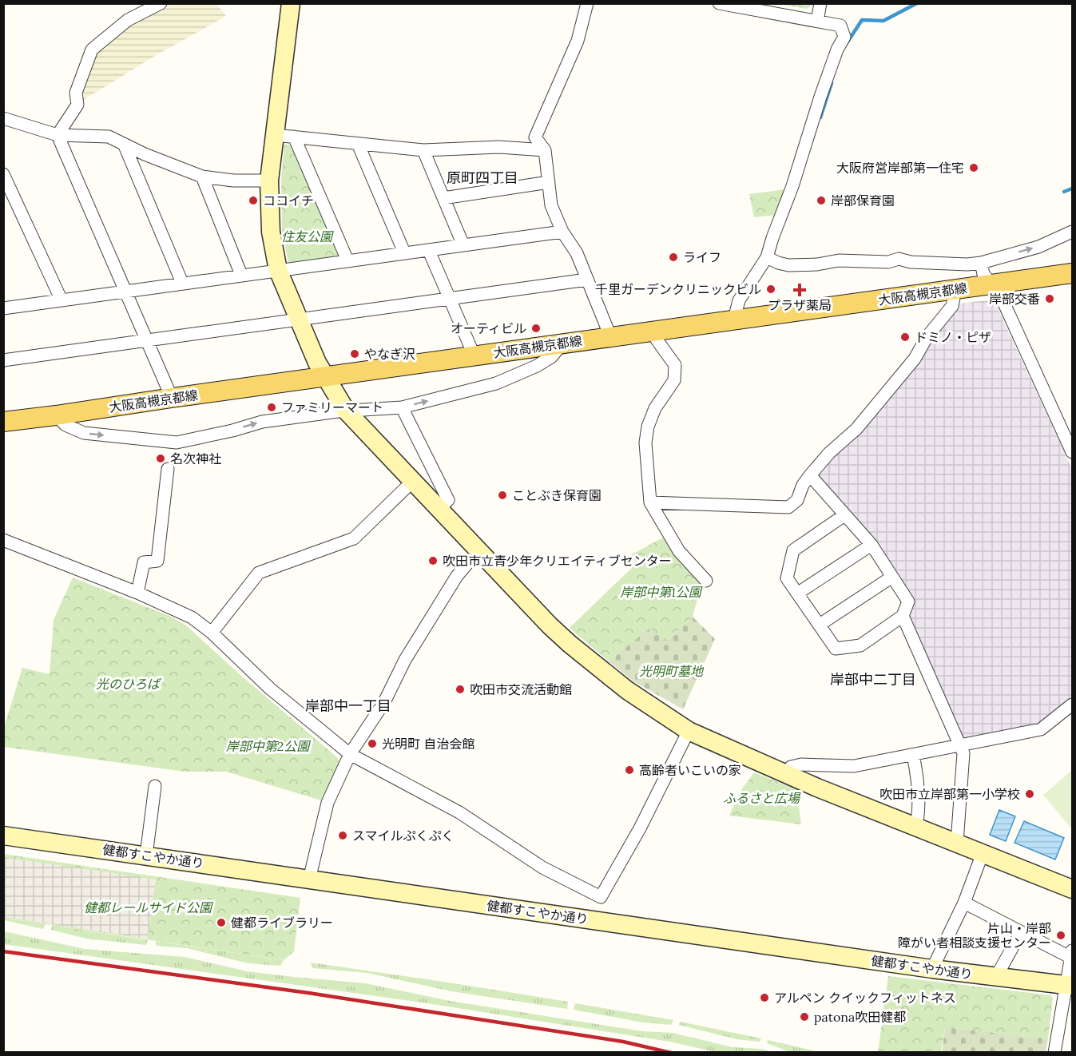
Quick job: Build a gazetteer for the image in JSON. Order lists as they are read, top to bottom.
{
  "streets": {
    "main road": ["大阪高槻京都線"],
    "street": ["健都すこやか通り"]
  },
  "districts": ["原町四丁目", "岸部中二丁目", "岸部中一丁目"],
  "parks": [
    "住友公園",
    "岸部中第1公園",
    "光明町墓地",
    "光のひろば",
    "岸部中第2公園",
    "ふるさと広場",
    "健都レールサイド公園"
  ],
  "places": {
    "other": [
      "大阪府営岸部第一住宅",
      "ココイチ",
      "岸部保育園",
      "ライフ",
      "千里ガーデンクリニックビル",
      "岸部交番",
      "オーティビル",
      "ドミノ・ピザ",
      "やなぎ沢",
      "ファミリーマート",
      "名次神社",
      "ことぶき保育園",
      "吹田市立青少年クリエイティブセンター",
      "吹田市交流活動館",
      "光明町 自治会館",
      "高齢者いこいの家",
      "吹田市立岸部第一小学校",
      "スマイルぷくぷく",
      "健都ライブラリー",
      "片山・岸部 障がい者相談支援センター",
      "アルペン クイックフィットネス",
      "patona吹田健都"
    ],
    "health": ["プラザ薬局"]
  }
}
